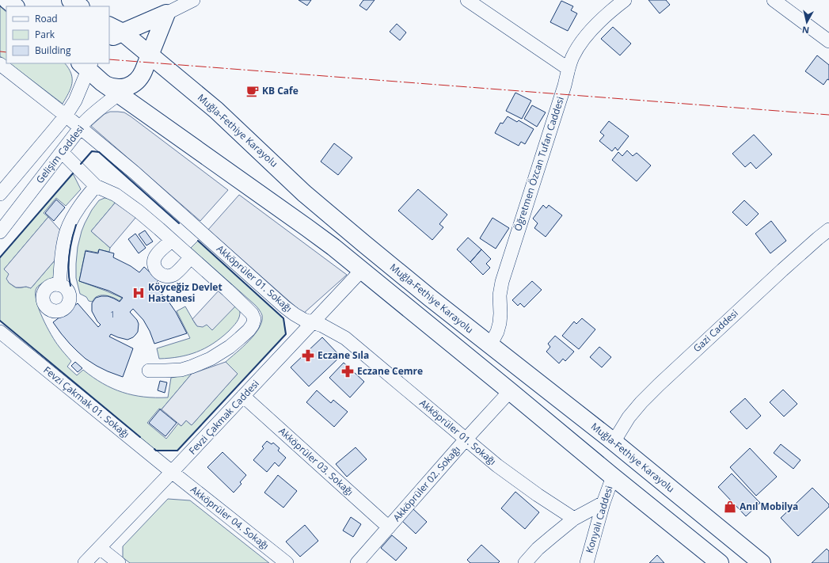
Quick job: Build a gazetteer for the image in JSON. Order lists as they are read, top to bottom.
{
  "streets": {
    "highway": ["Muğla-Fethiye Karayolu"],
    "street": [
      "Gelişim Caddesi",
      "Öğretmen Özcan Tufan Caddesi",
      "Akköprüler 01. Sokağı",
      "Gazi Caddesi",
      "Fevzi Çakmak 01. Sokağı",
      "Fevzi Çakmak Caddesi",
      "Akköprüler 03. Sokağı",
      "Akköprüler 02. Sokağı",
      "Akköprüler 04. Sokağı",
      "Konyalı Caddesi"
    ]
  },
  "crossings": [
    ["Muğla-Fethiye Karayolu", "Öğretmen Özcan Tufan Caddesi"],
    ["Muğla-Fethiye Karayolu", "Gazi Caddesi"],
    ["Gelişim Caddesi", "Akköprüler 01. Sokağı"],
    ["Akköprüler 01. Sokağı", "Fevzi Çakmak Caddesi"],
    ["Akköprüler 01. Sokağı", "Akköprüler 02. Sokağı"],
    ["Fevzi Çakmak 01. Sokağı", "Fevzi Çakmak Caddesi"],
    ["Fevzi Çakmak 01. Sokağı", "Akköprüler 04. Sokağı"],
    ["Fevzi Çakmak Caddesi", "Akköprüler 03. Sokağı"],
    ["Fevzi Çakmak Caddesi", "Akköprüler 04. Sokağı"],
    ["Akköprüler 03. Sokağı", "Akköprüler 02. Sokağı"]
  ],
  "places": {
    "cafe": ["KB Cafe"],
    "hospital": ["Köyceğiz Devlet Hastanesi"],
    "pharmacy": ["Eczane Sıla", "Eczane Cemre"],
    "shop": ["Anıl Mobilya"]
  },
  "house_numbers": ["1"],
  "legend": ["Road", "Park", "Building"],
  "north": "bottom"
}
